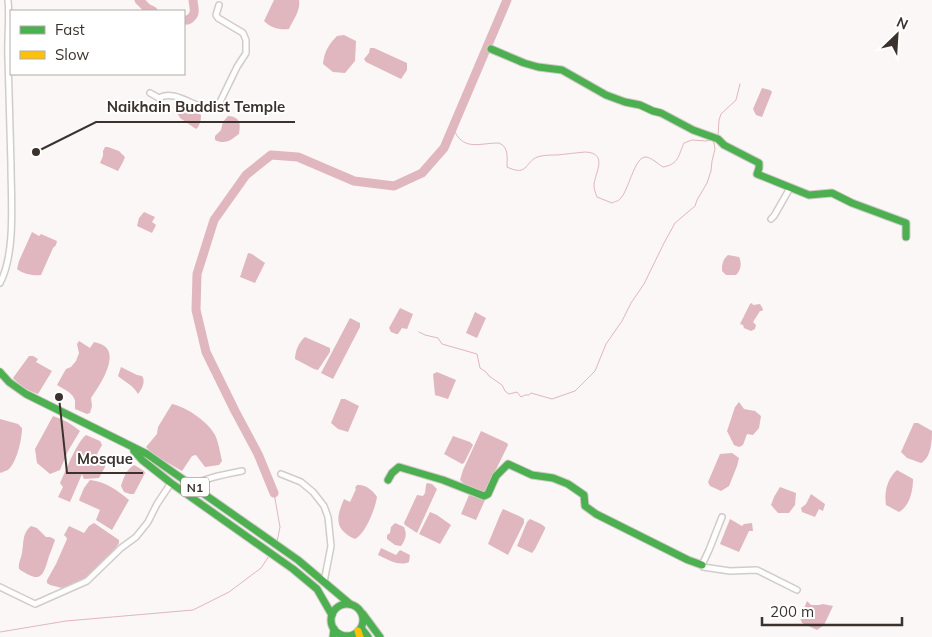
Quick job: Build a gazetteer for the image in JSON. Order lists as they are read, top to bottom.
{
  "streets": {
    "main road": ["N1"]
  },
  "places": ["Naikhain Buddist Temple", "Mosque"],
  "legend": ["Fast", "Slow"],
  "scale_bar": "200 m",
  "north": "top right"
}
